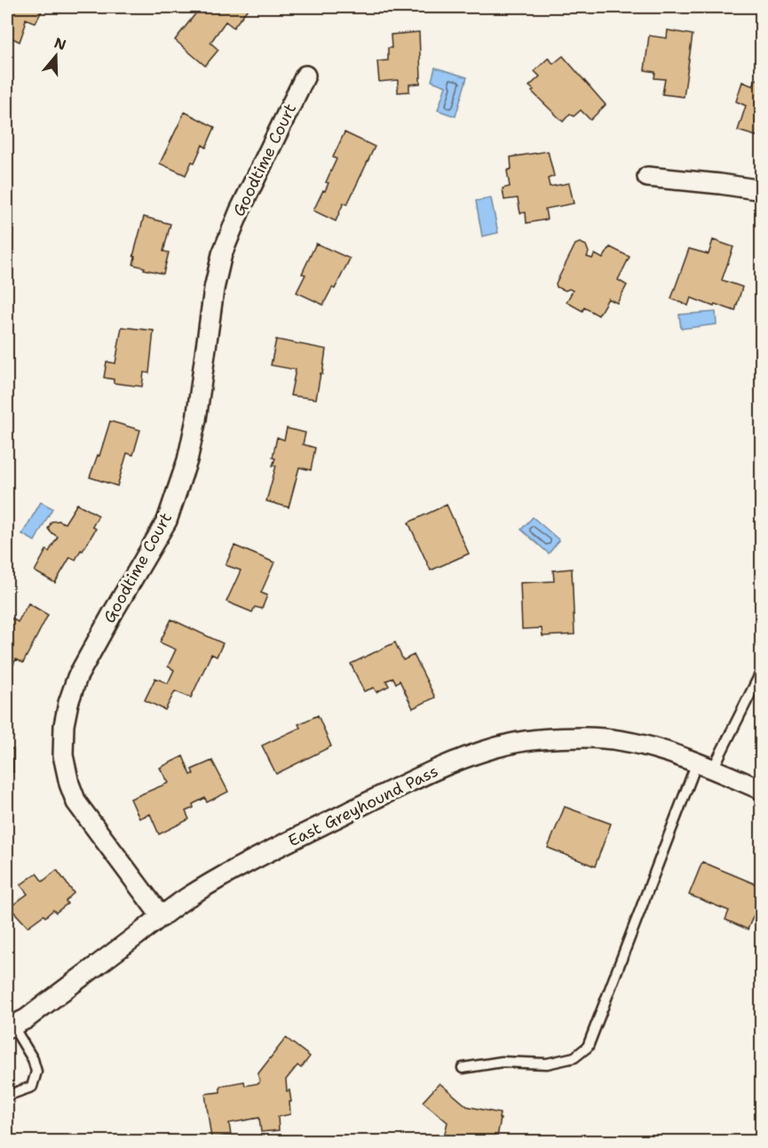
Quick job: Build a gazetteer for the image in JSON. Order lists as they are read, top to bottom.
{
  "streets": {
    "street": ["Goodtime Court", "East Greyhound Pass"]
  },
  "crossings": [
    ["Goodtime Court", "East Greyhound Pass"]
  ],
  "north": "top"
}
